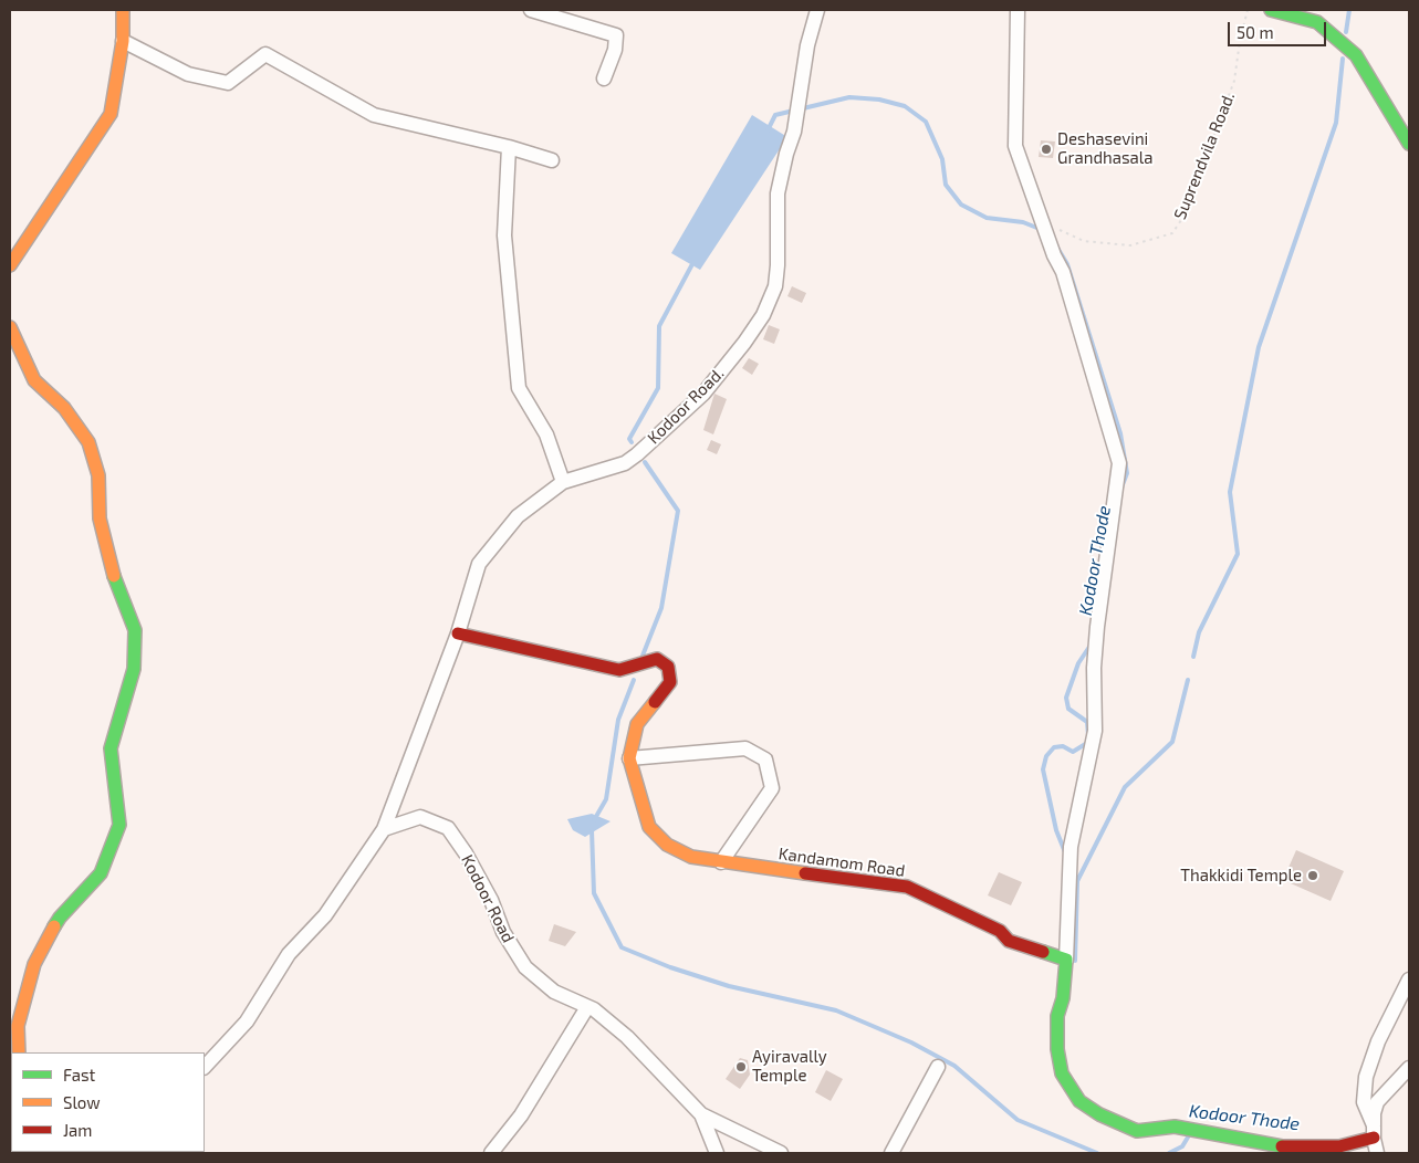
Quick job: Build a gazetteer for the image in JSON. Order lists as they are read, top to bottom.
{
  "streets": {
    "street": ["Kodoor Road.", "Kandamom Road", "Kodoor Road"],
    "path": ["Suprendvila Road."]
  },
  "crossings": [
    ["Kodoor Road.", "Kandamom Road"]
  ],
  "water": ["Kodoor Thode"],
  "places": ["Deshasevini Grandhasala", "Thakkidi Temple", "Ayiravally Temple"],
  "legend": ["Fast", "Slow", "Jam"],
  "scale_bar": "50 m"
}
